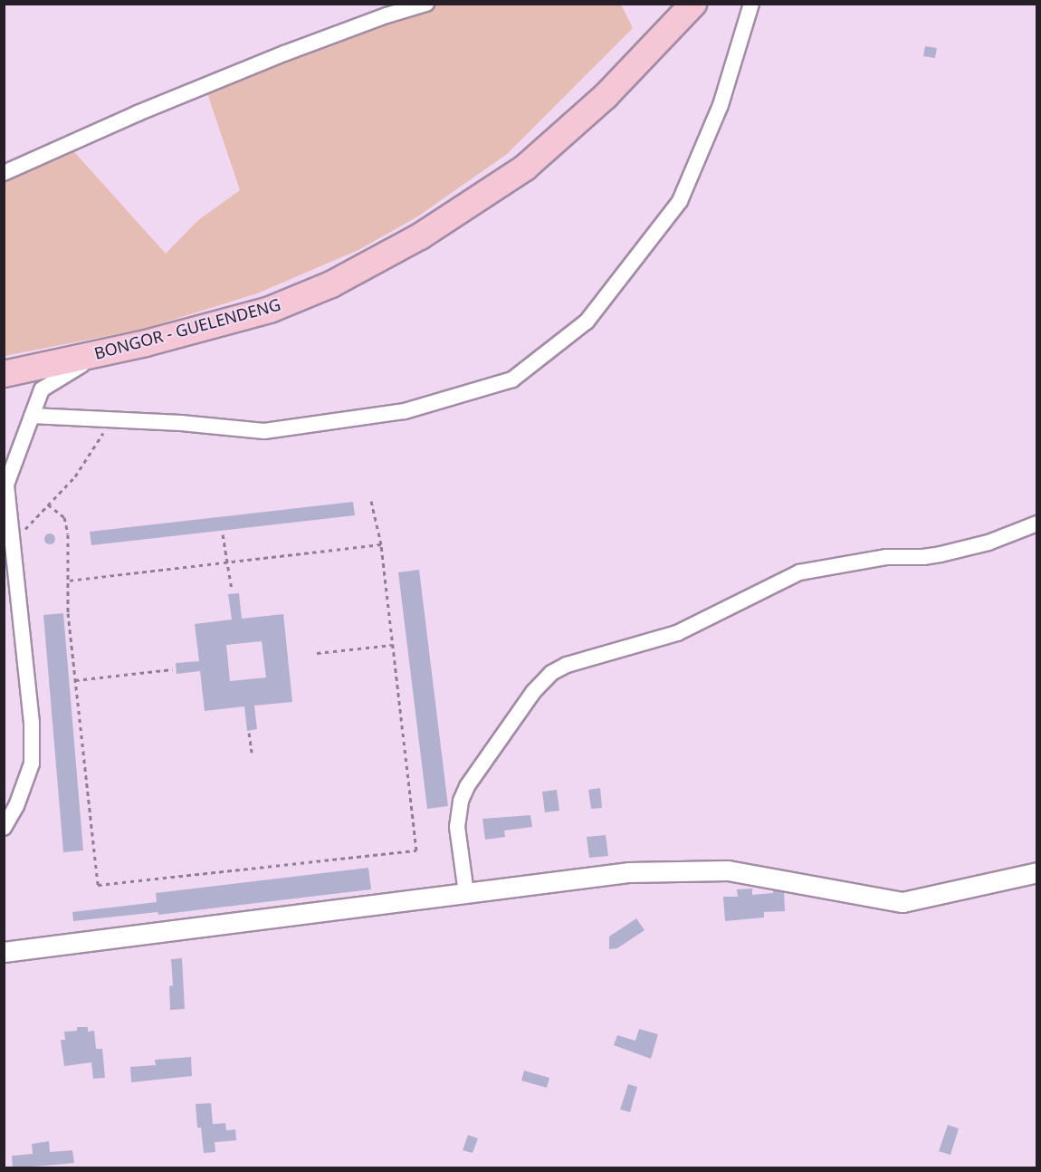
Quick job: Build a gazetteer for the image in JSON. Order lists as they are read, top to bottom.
{
  "streets": {
    "highway": ["BONGOR - GUELENDENG"]
  }
}
